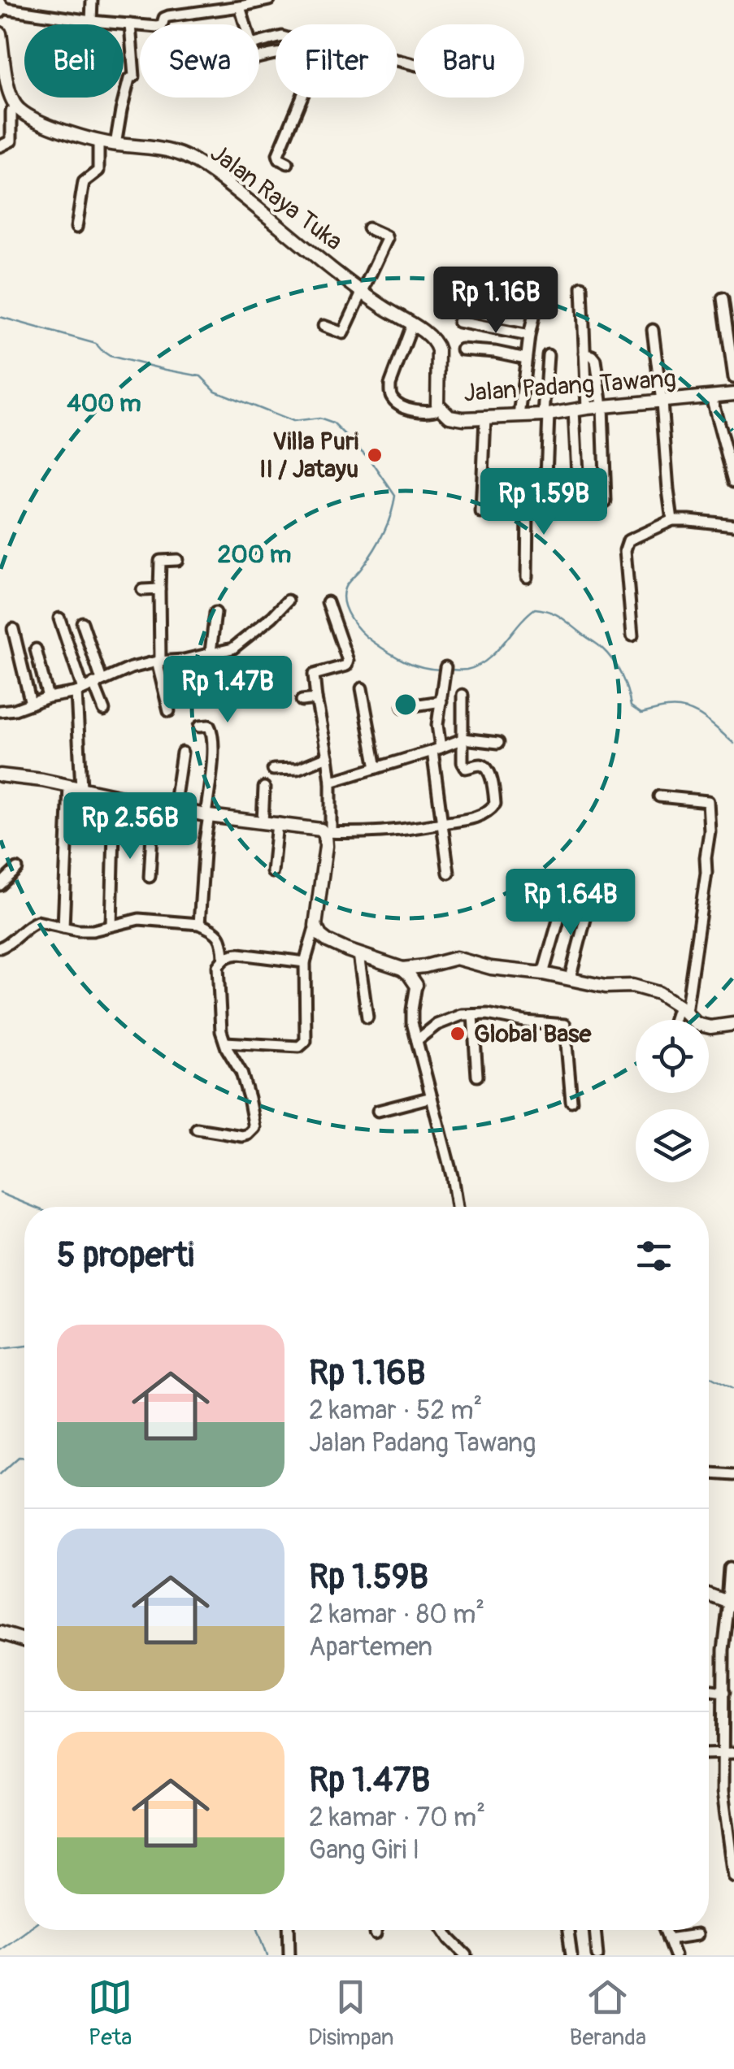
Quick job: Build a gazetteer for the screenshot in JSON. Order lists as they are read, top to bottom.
{
  "streets": {
    "street": ["Jalan Raya Tuka", "Jalan Padang Tawang"]
  },
  "crossings": [
    ["Jalan Raya Tuka", "Jalan Padang Tawang"]
  ],
  "places": ["Villa Puri II / Jatayu", "Global Base"],
  "page": {
    "chip": [
      "Beli",
      "Sewa",
      "Filter",
      "Baru"
    ],
    "price": [
      "Rp 1.16B",
      "Rp 1.59B",
      "Rp 1.47B",
      "Rp 2.56B",
      "Rp 1.64B"
    ],
    "heading": "5 properti",
    "list": [
      {
        "name": "Rp 1.16B",
        "note": "2 kamar · 52 m² · Jalan Padang Tawang"
      },
      {
        "name": "Rp 1.59B",
        "note": "2 kamar · 80 m² · Apartemen"
      },
      {
        "name": "Rp 1.47B",
        "note": "2 kamar · 70 m² · Gang Giri I"
      }
    ],
    "tabs": ["Peta", "Disimpan", "Beranda"]
  },
  "rings": ["400 m", "200 m"]
}
